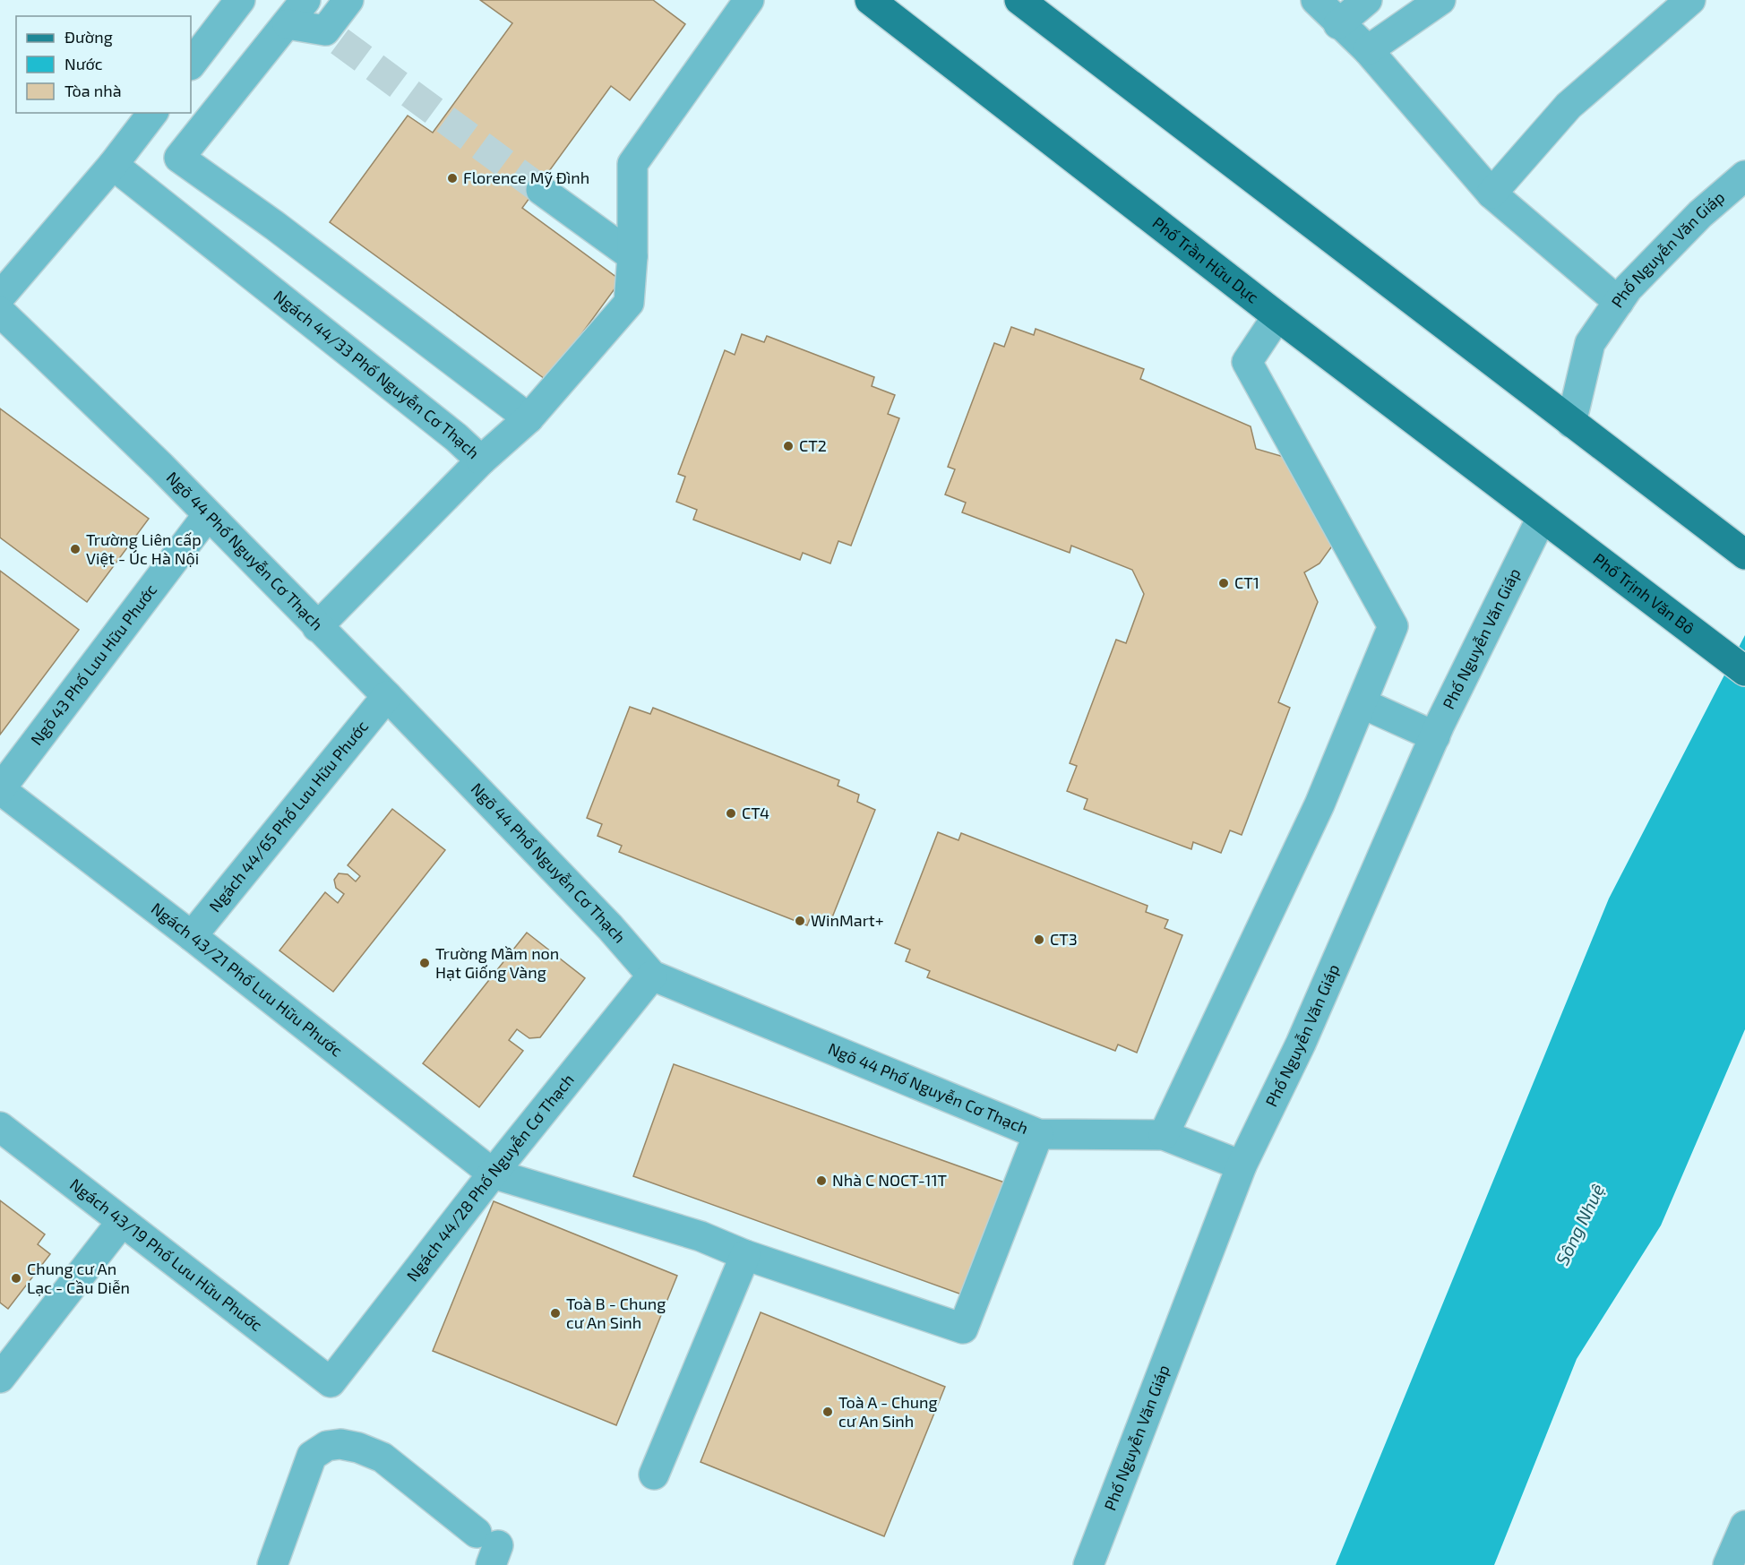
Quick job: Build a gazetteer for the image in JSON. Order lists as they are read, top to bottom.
{
  "streets": {
    "main road": ["Phố Trần Hữu Dực", "Phố Trịnh Văn Bô"],
    "street": [
      "Phố Nguyễn Văn Giáp",
      "Ngách 44/33 Phố Nguyễn Cơ Thạch",
      "Ngõ 44 Phố Nguyễn Cơ Thạch",
      "Ngõ 43 Phố Lưu Hữu Phước",
      "Ngách 44/65 Phố Lưu Hữu Phước",
      "Ngách 43/21 Phố Lưu Hữu Phước",
      "Ngách 44/28 Phố Nguyễn Cơ Thạch",
      "Ngách 43/19 Phố Lưu Hữu Phước"
    ]
  },
  "crossings": [
    ["Phố Nguyễn Văn Giáp", "Phố Trần Hữu Dực"],
    ["Phố Nguyễn Văn Giáp", "Ngõ 44 Phố Nguyễn Cơ Thạch"],
    ["Phố Nguyễn Văn Giáp", "Phố Trịnh Văn Bô"],
    ["Phố Trần Hữu Dực", "Phố Trịnh Văn Bô"],
    ["Ngách 44/33 Phố Nguyễn Cơ Thạch", "Ngõ 44 Phố Nguyễn Cơ Thạch"],
    ["Ngõ 44 Phố Nguyễn Cơ Thạch", "Ngõ 43 Phố Lưu Hữu Phước"],
    ["Ngõ 44 Phố Nguyễn Cơ Thạch", "Ngách 44/65 Phố Lưu Hữu Phước"],
    ["Ngõ 44 Phố Nguyễn Cơ Thạch", "Ngách 44/28 Phố Nguyễn Cơ Thạch"],
    ["Ngõ 43 Phố Lưu Hữu Phước", "Ngách 43/21 Phố Lưu Hữu Phước"],
    ["Ngách 44/65 Phố Lưu Hữu Phước", "Ngách 43/21 Phố Lưu Hữu Phước"],
    ["Ngách 43/21 Phố Lưu Hữu Phước", "Ngách 44/28 Phố Nguyễn Cơ Thạch"],
    ["Ngách 44/28 Phố Nguyễn Cơ Thạch", "Ngách 43/19 Phố Lưu Hữu Phước"]
  ],
  "water": ["Sông Nhuệ"],
  "places": [
    "Florence Mỹ Đình",
    "CT2",
    "Trường Liên cấp Việt - Úc Hà Nội",
    "CT1",
    "CT4",
    "WinMart+",
    "CT3",
    "Trường Mầm non Hạt Giống Vàng",
    "Nhà C NOCT-11T",
    "Chung cư An Lạc - Cầu Diễn",
    "Toà B - Chung cư An Sinh",
    "Toà A - Chung cư An Sinh"
  ],
  "legend": ["Đường", "Nước", "Tòa nhà"]
}
